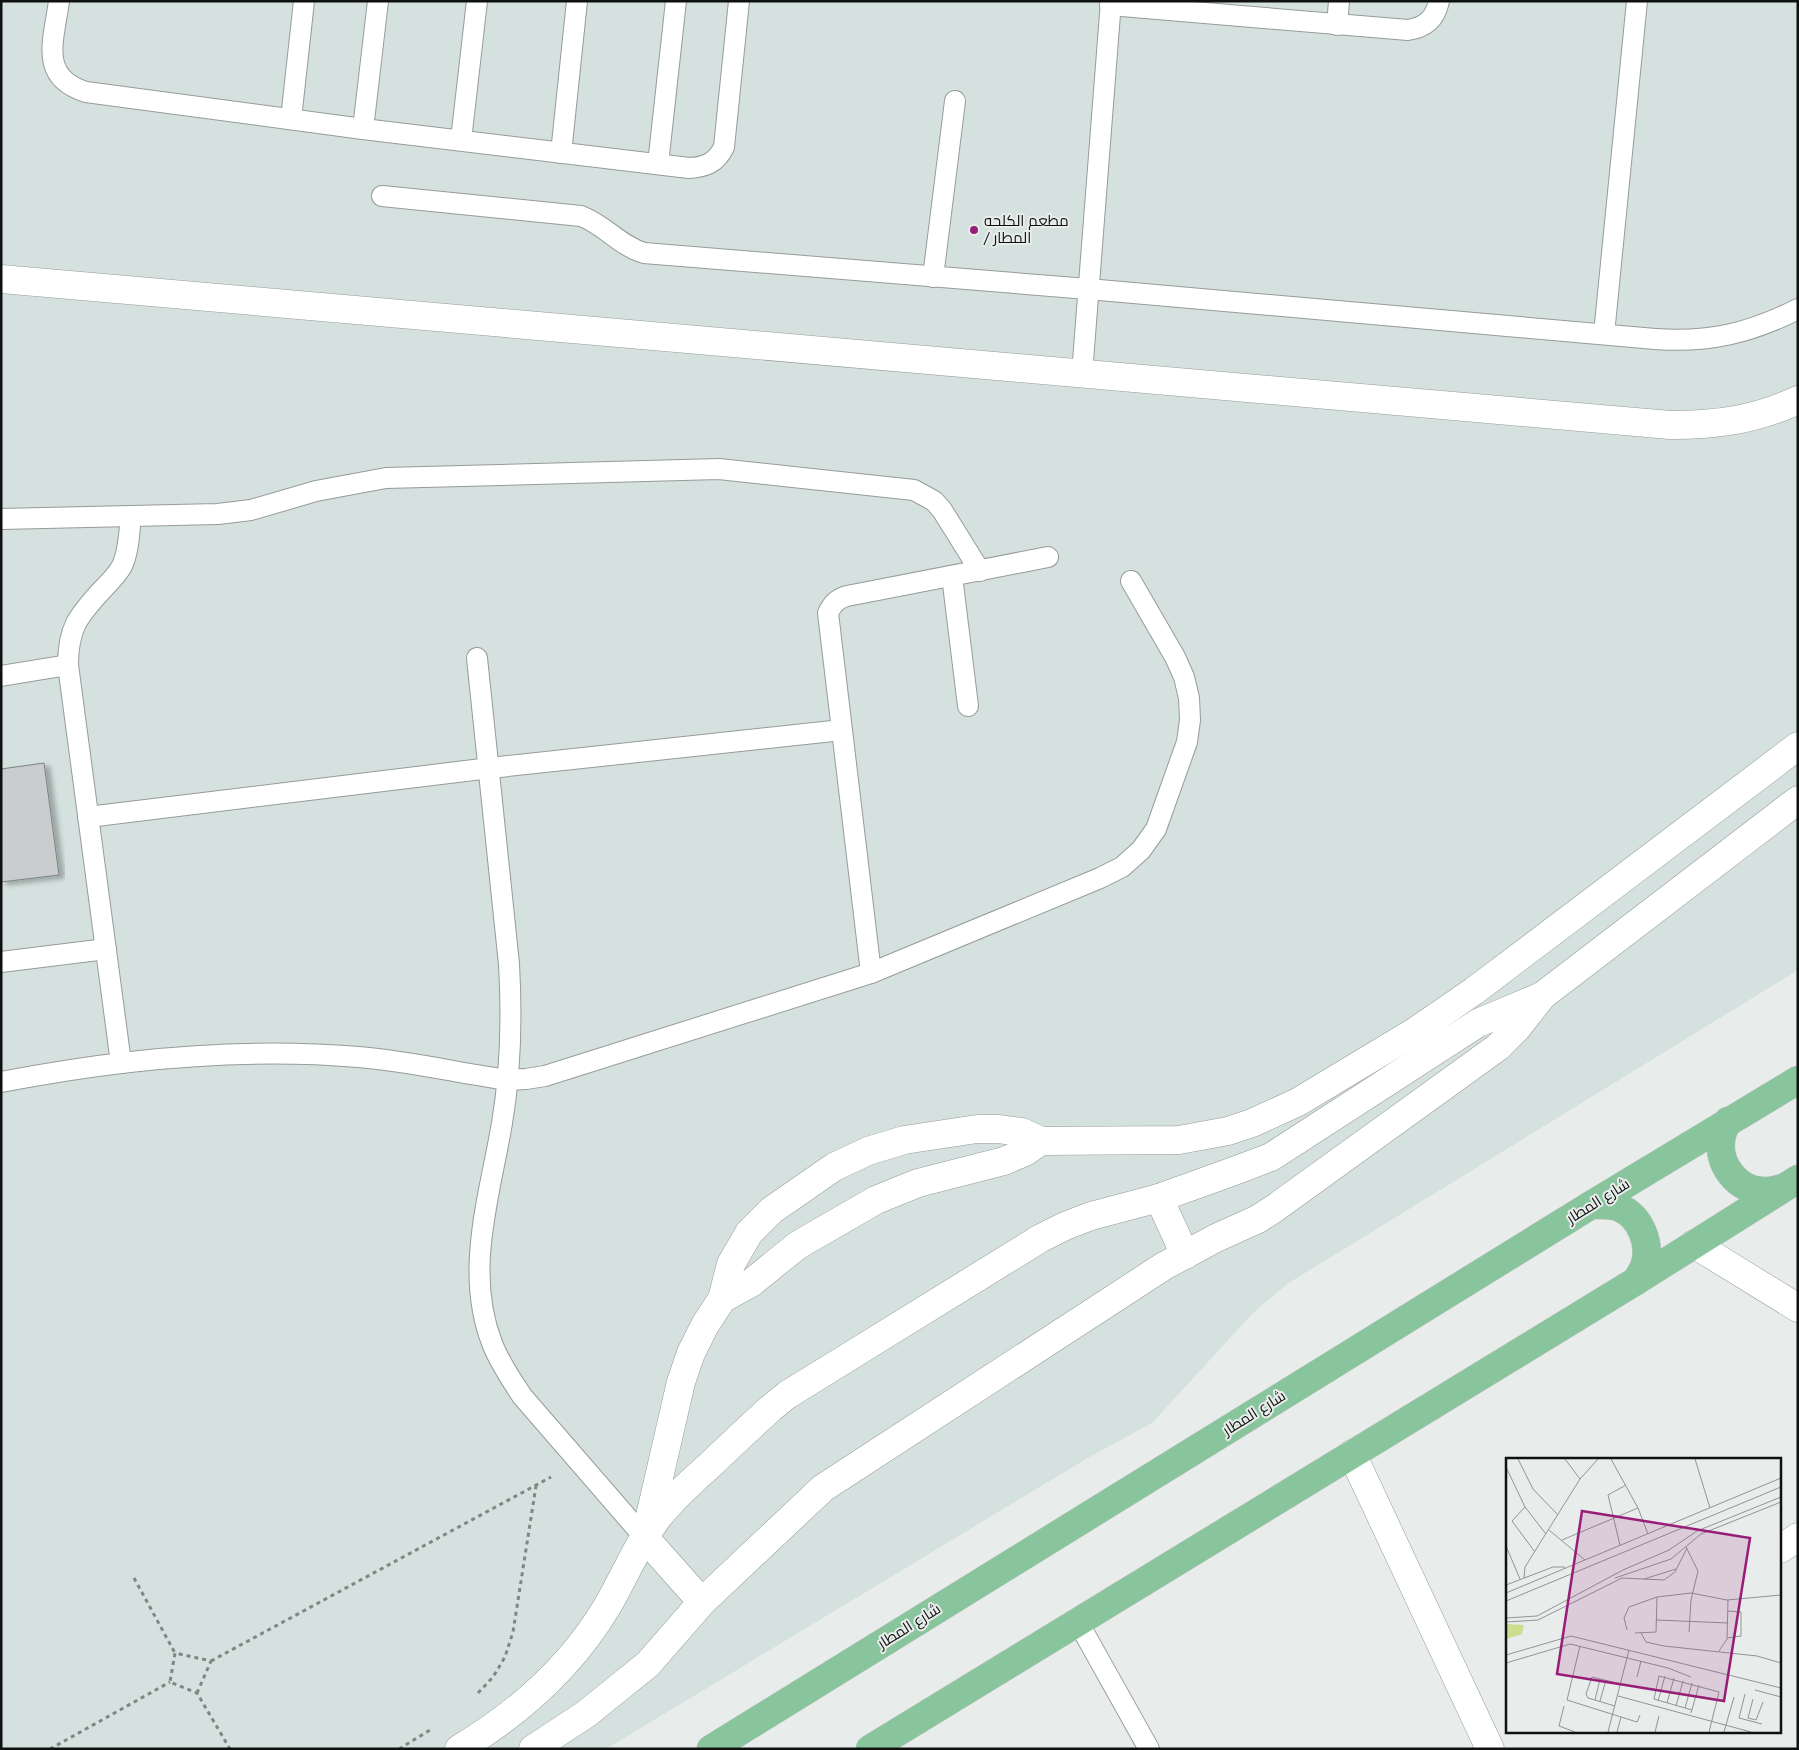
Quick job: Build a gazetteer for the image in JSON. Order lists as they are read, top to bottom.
{
  "streets": {
    "main road": ["شارع المطار"]
  },
  "places": ["مطعم الكلحه / المطار"]
}
